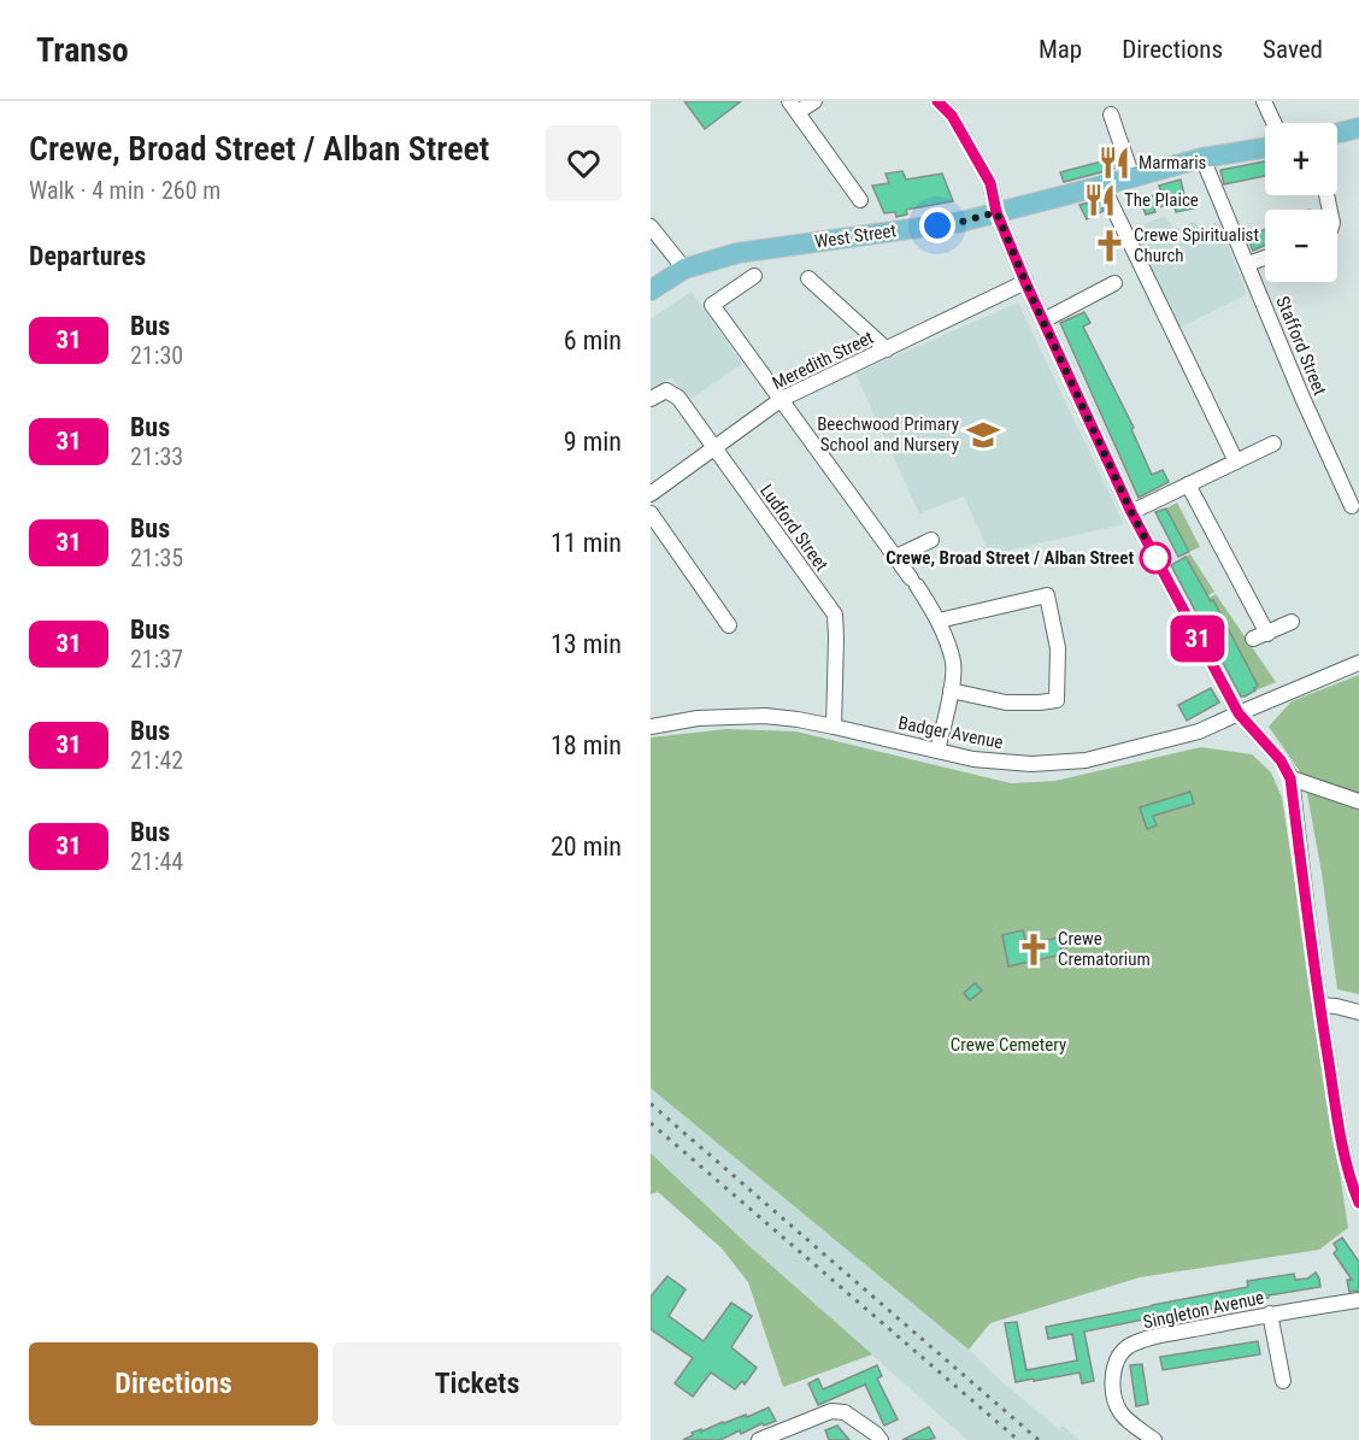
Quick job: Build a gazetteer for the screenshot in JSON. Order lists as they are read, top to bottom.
{
  "streets": {
    "main road": ["West Street"],
    "street": [
      "Stafford Street",
      "Meredith Street",
      "Ludford Street",
      "Badger Avenue",
      "Singleton Avenue"
    ]
  },
  "crossings": [
    ["West Street", "Stafford Street"],
    ["Meredith Street", "Ludford Street"],
    ["Ludford Street", "Badger Avenue"]
  ],
  "parks": ["Crewe Cemetery"],
  "places": {
    "restaurant": ["Marmaris", "The Plaice"],
    "church": ["Crewe Spiritualist Church", "Crewe Crematorium"],
    "school or university": ["Beechwood Primary School and Nursery"],
    "other": ["Crewe, Broad Street / Alban Street"]
  },
  "lines": ["bus line 31"],
  "page": {
    "header": "Transo",
    "nav": ["Map", "Directions", "Saved"],
    "heading": [
      ["Crewe, Broad Street / Alban Street", "Walk · 4 min · 260 m"],
      "Departures"
    ],
    "on_map": "31",
    "map_buttons": ["+", "−"],
    "list": [
      {
        "mark": "31",
        "name": "Bus",
        "note": "21:30",
        "value": "6 min"
      },
      {
        "mark": "31",
        "name": "Bus",
        "note": "21:33",
        "value": "9 min"
      },
      {
        "mark": "31",
        "name": "Bus",
        "note": "21:35",
        "value": "11 min"
      },
      {
        "mark": "31",
        "name": "Bus",
        "note": "21:37",
        "value": "13 min"
      },
      {
        "mark": "31",
        "name": "Bus",
        "note": "21:42",
        "value": "18 min"
      },
      {
        "mark": "31",
        "name": "Bus",
        "note": "21:44",
        "value": "20 min"
      }
    ],
    "buttons": ["Directions", "Tickets"]
  }
}
